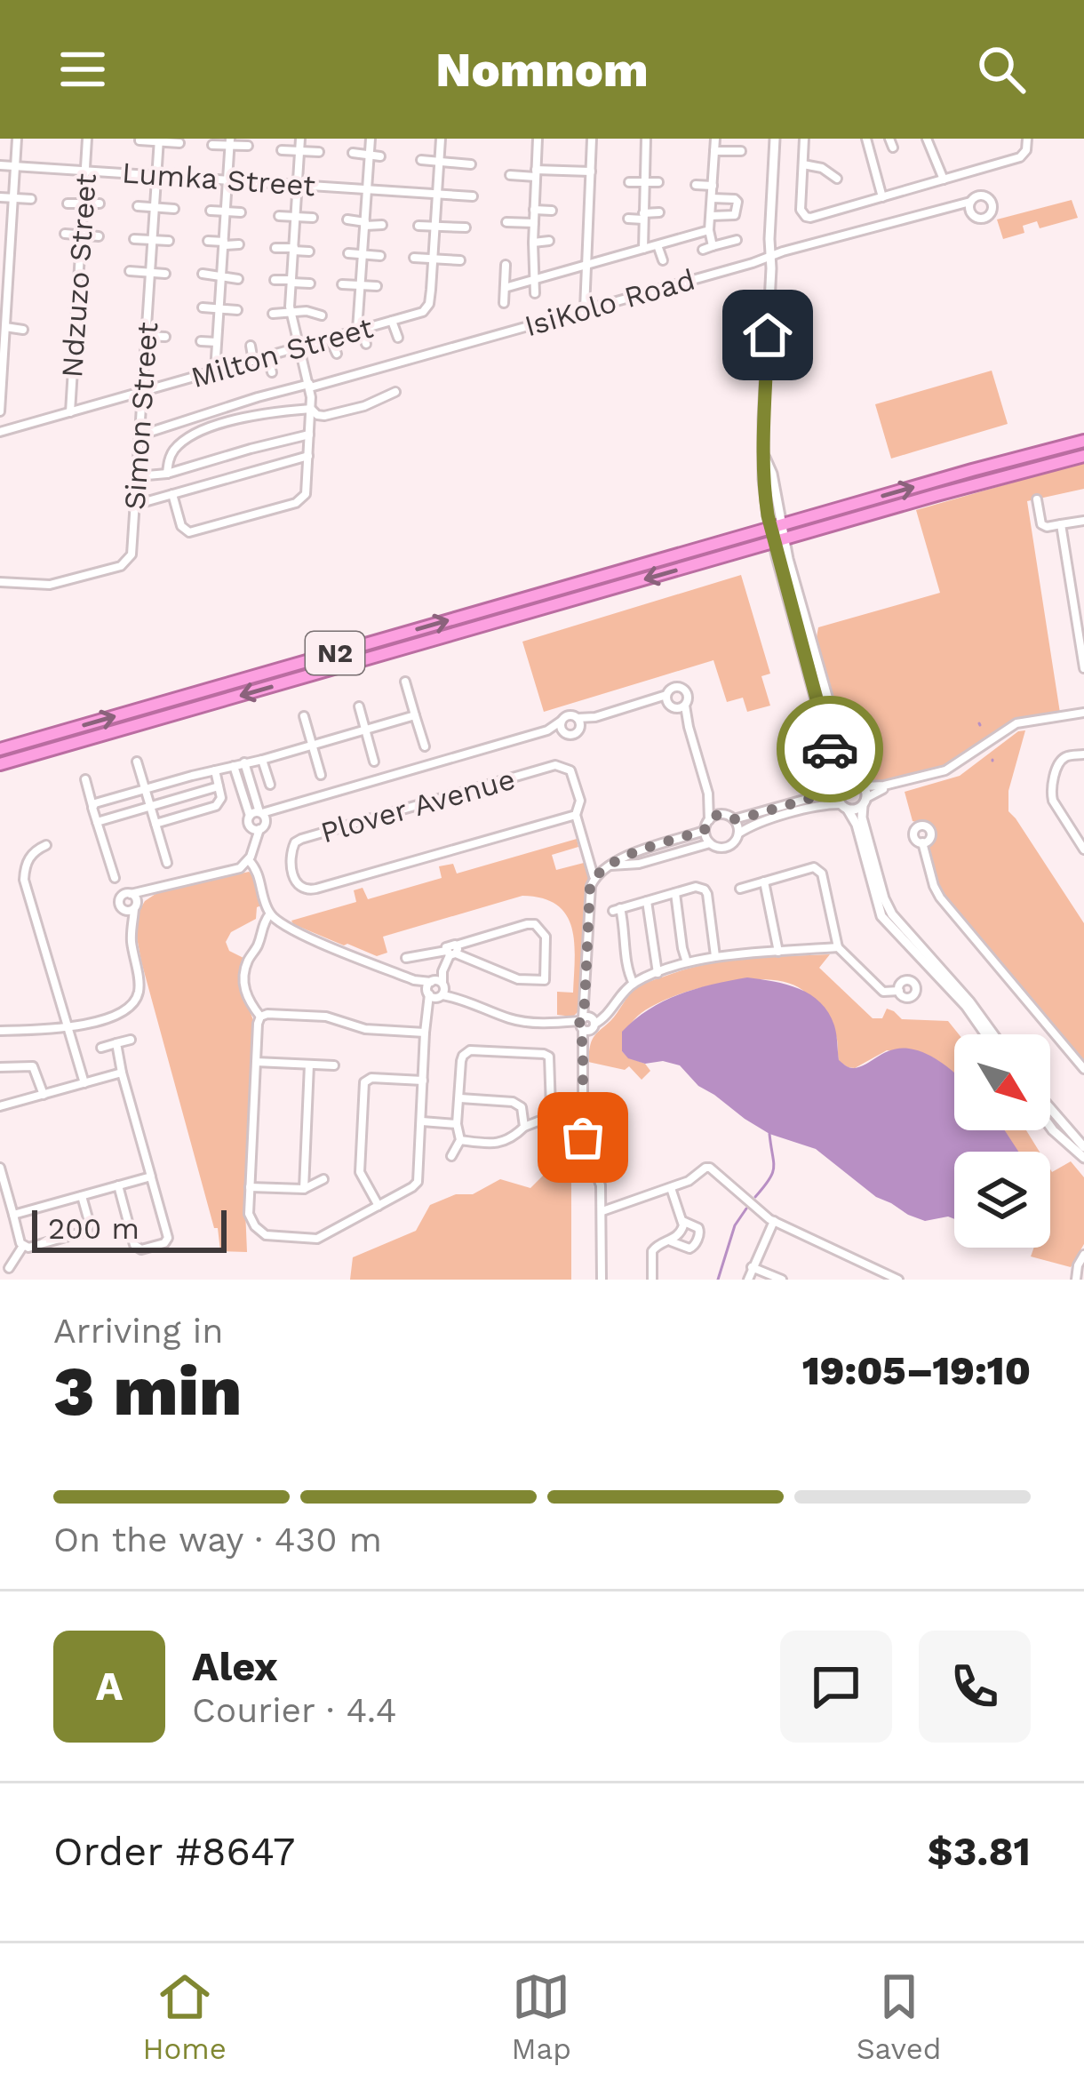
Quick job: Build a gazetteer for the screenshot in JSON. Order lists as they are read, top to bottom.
{
  "streets": {
    "highway": ["N2"],
    "street": [
      "Lumka Street",
      "Ndzuzo Street",
      "IsiKolo Road",
      "Milton Street",
      "Simon Street",
      "Plover Avenue"
    ]
  },
  "crossings": [
    ["Lumka Street", "Ndzuzo Street"],
    ["Lumka Street", "Simon Street"],
    ["Ndzuzo Street", "Milton Street"],
    ["IsiKolo Road", "Simon Street"],
    ["Milton Street", "Simon Street"]
  ],
  "scale_bar": "200 m",
  "north": "bottom right",
  "page": {
    "header": "Nomnom",
    "scale": "200 m",
    "heading": ["3 min", "Arriving in", "19:05–19:10"],
    "panel": [
      "Alex",
      "Courier · 4.4",
      "Order #8647",
      "$3.81"
    ],
    "bar": "On the way · 430 m",
    "round": "A",
    "tabs": ["Home", "Map", "Saved"]
  }
}
